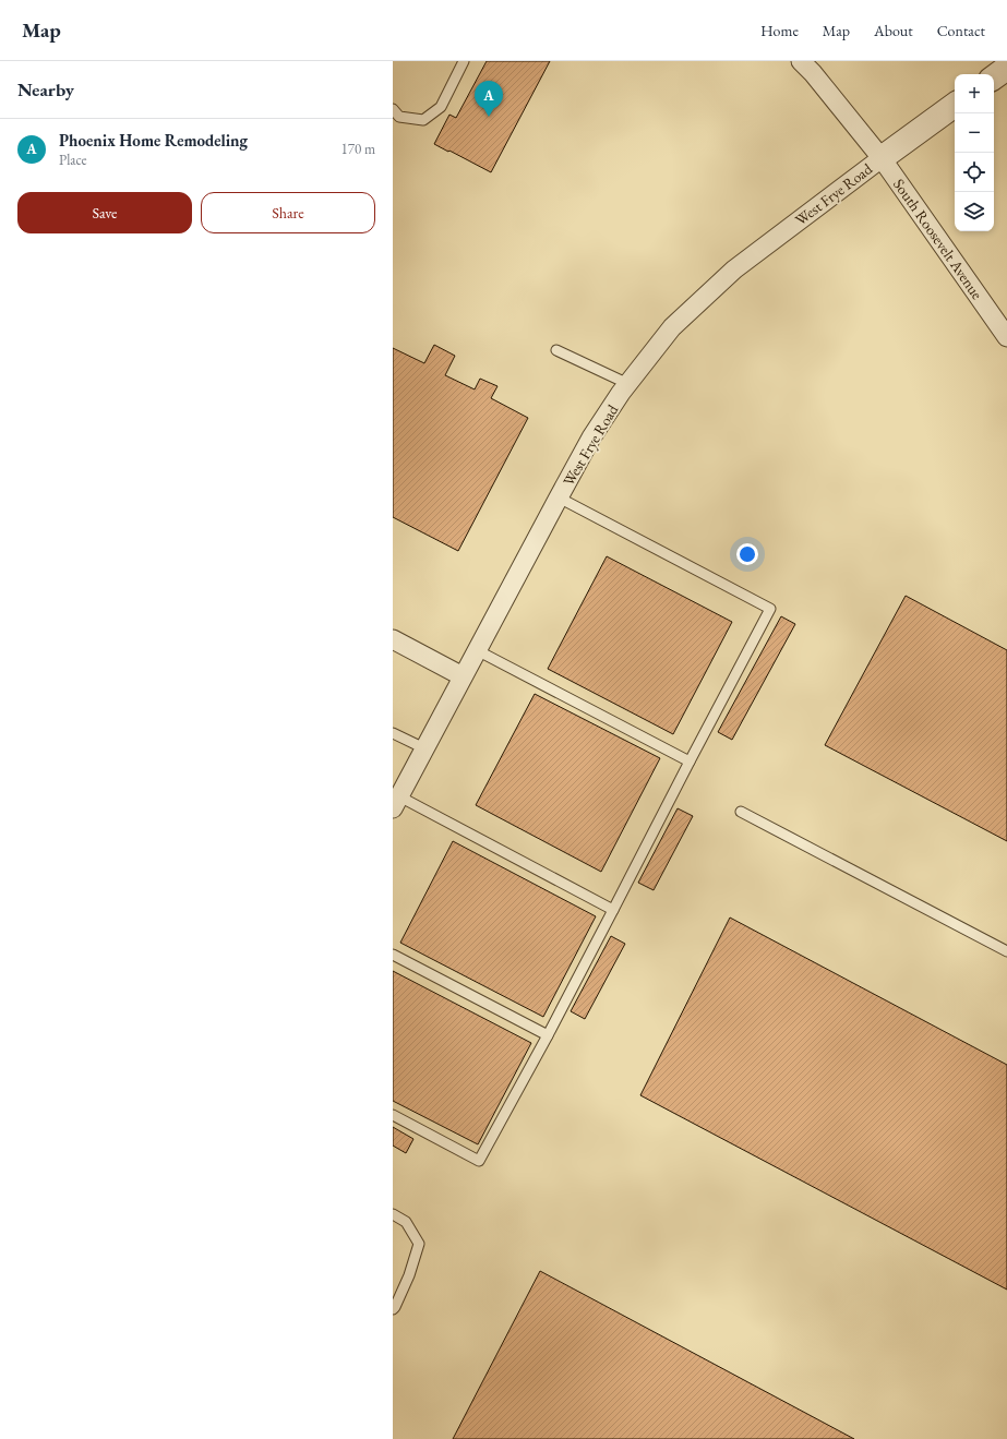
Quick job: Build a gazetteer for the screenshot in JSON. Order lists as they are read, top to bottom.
{
  "streets": {
    "street": ["West Frye Road", "South Roosevelt Avenue"]
  },
  "crossings": [
    ["West Frye Road", "South Roosevelt Avenue"]
  ],
  "page": {
    "header": "Map",
    "nav": [
      "Home",
      "Map",
      "About",
      "Contact"
    ],
    "heading": "Nearby",
    "map_buttons": ["+", "−"],
    "pins": "A",
    "list": [
      {
        "mark": "A",
        "name": "Phoenix Home Remodeling",
        "note": "Place",
        "value": "170 m"
      }
    ],
    "buttons": ["Save", "Share"]
  }
}
